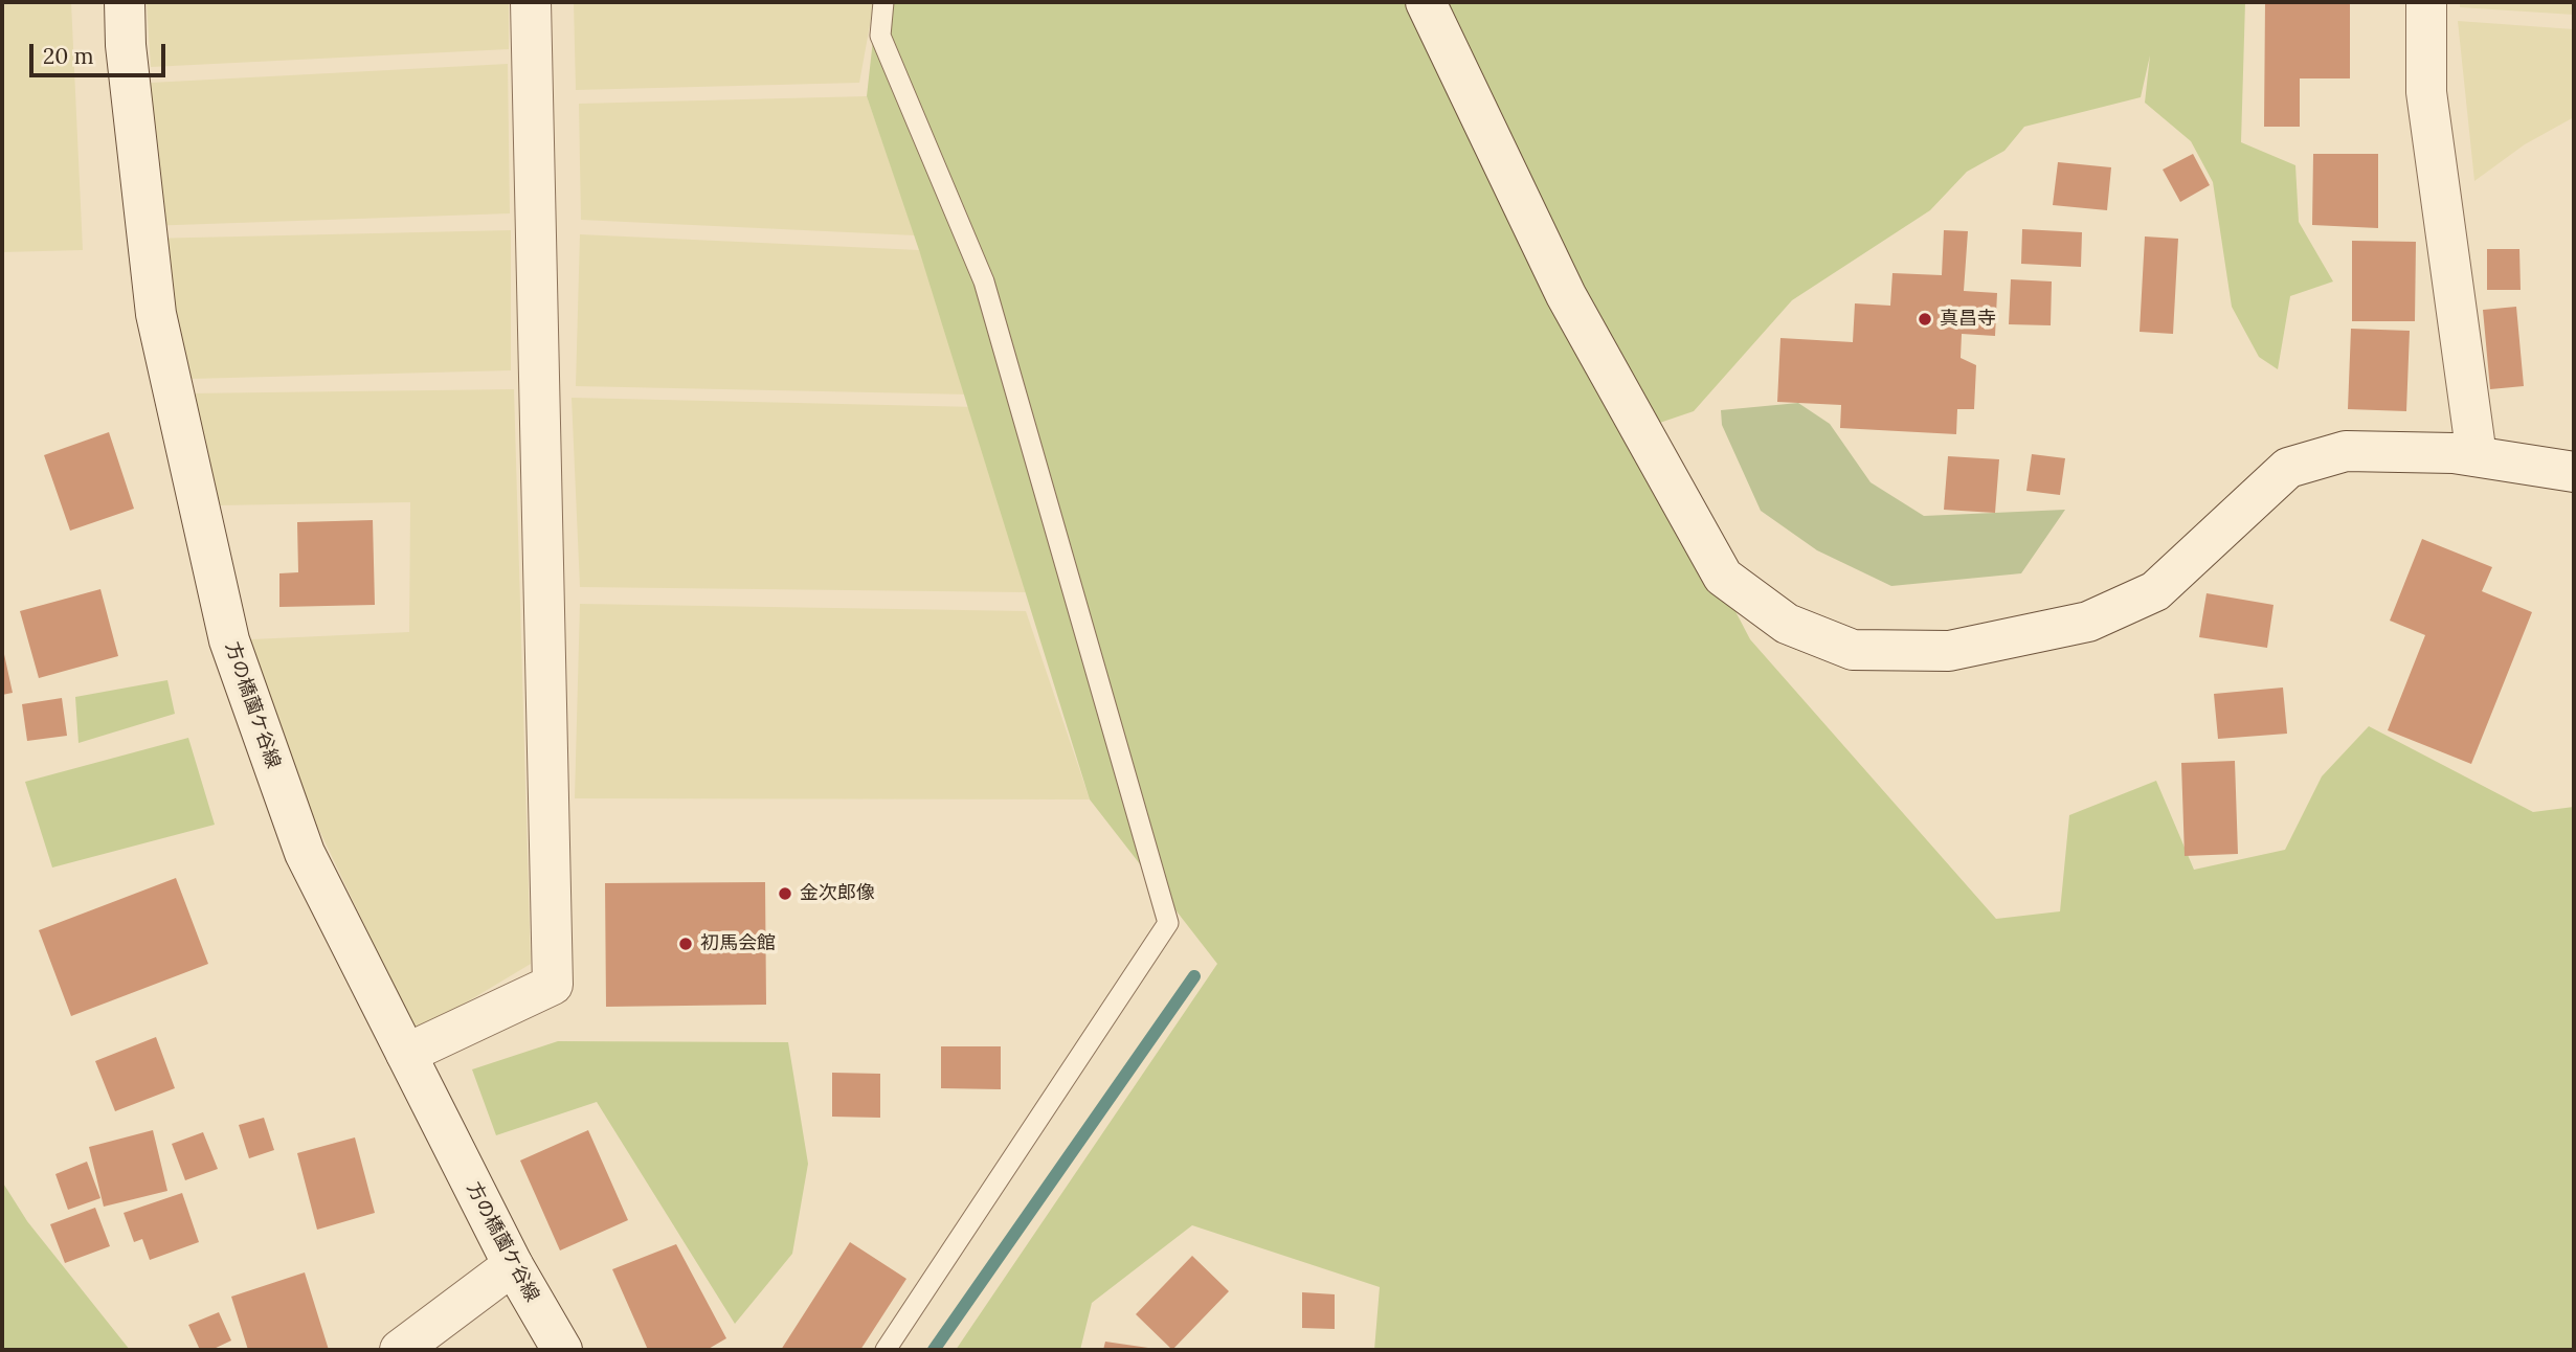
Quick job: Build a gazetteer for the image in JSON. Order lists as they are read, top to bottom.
{
  "streets": {
    "street": ["方の橋薗ケ谷線"]
  },
  "places": ["真昌寺", "金次郎像", "初馬会館"],
  "scale_bar": "20 m"
}
